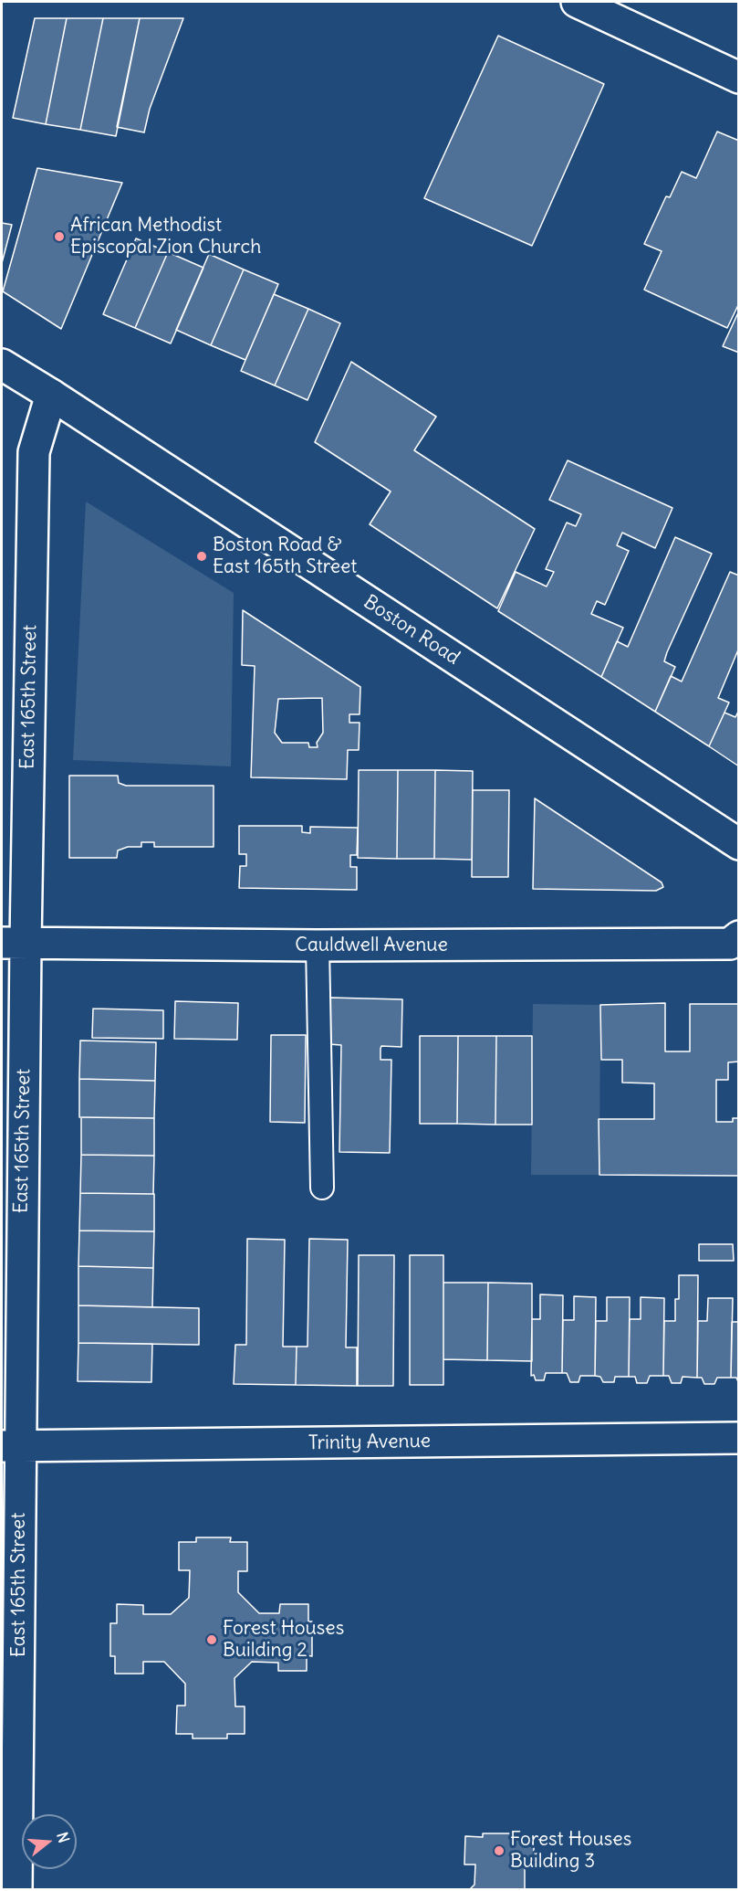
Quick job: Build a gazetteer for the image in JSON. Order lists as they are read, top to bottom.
{
  "streets": {
    "street": [
      "Boston Road",
      "East 165th Street",
      "Cauldwell Avenue",
      "Trinity Avenue"
    ]
  },
  "crossings": [
    ["Boston Road", "East 165th Street"],
    ["East 165th Street", "Cauldwell Avenue"],
    ["East 165th Street", "Trinity Avenue"]
  ],
  "places": [
    "African Methodist Episcopal Zion Church",
    "Boston Road & East 165th Street",
    "Forest Houses Building 2",
    "Forest Houses Building 3"
  ],
  "north": "right"
}
